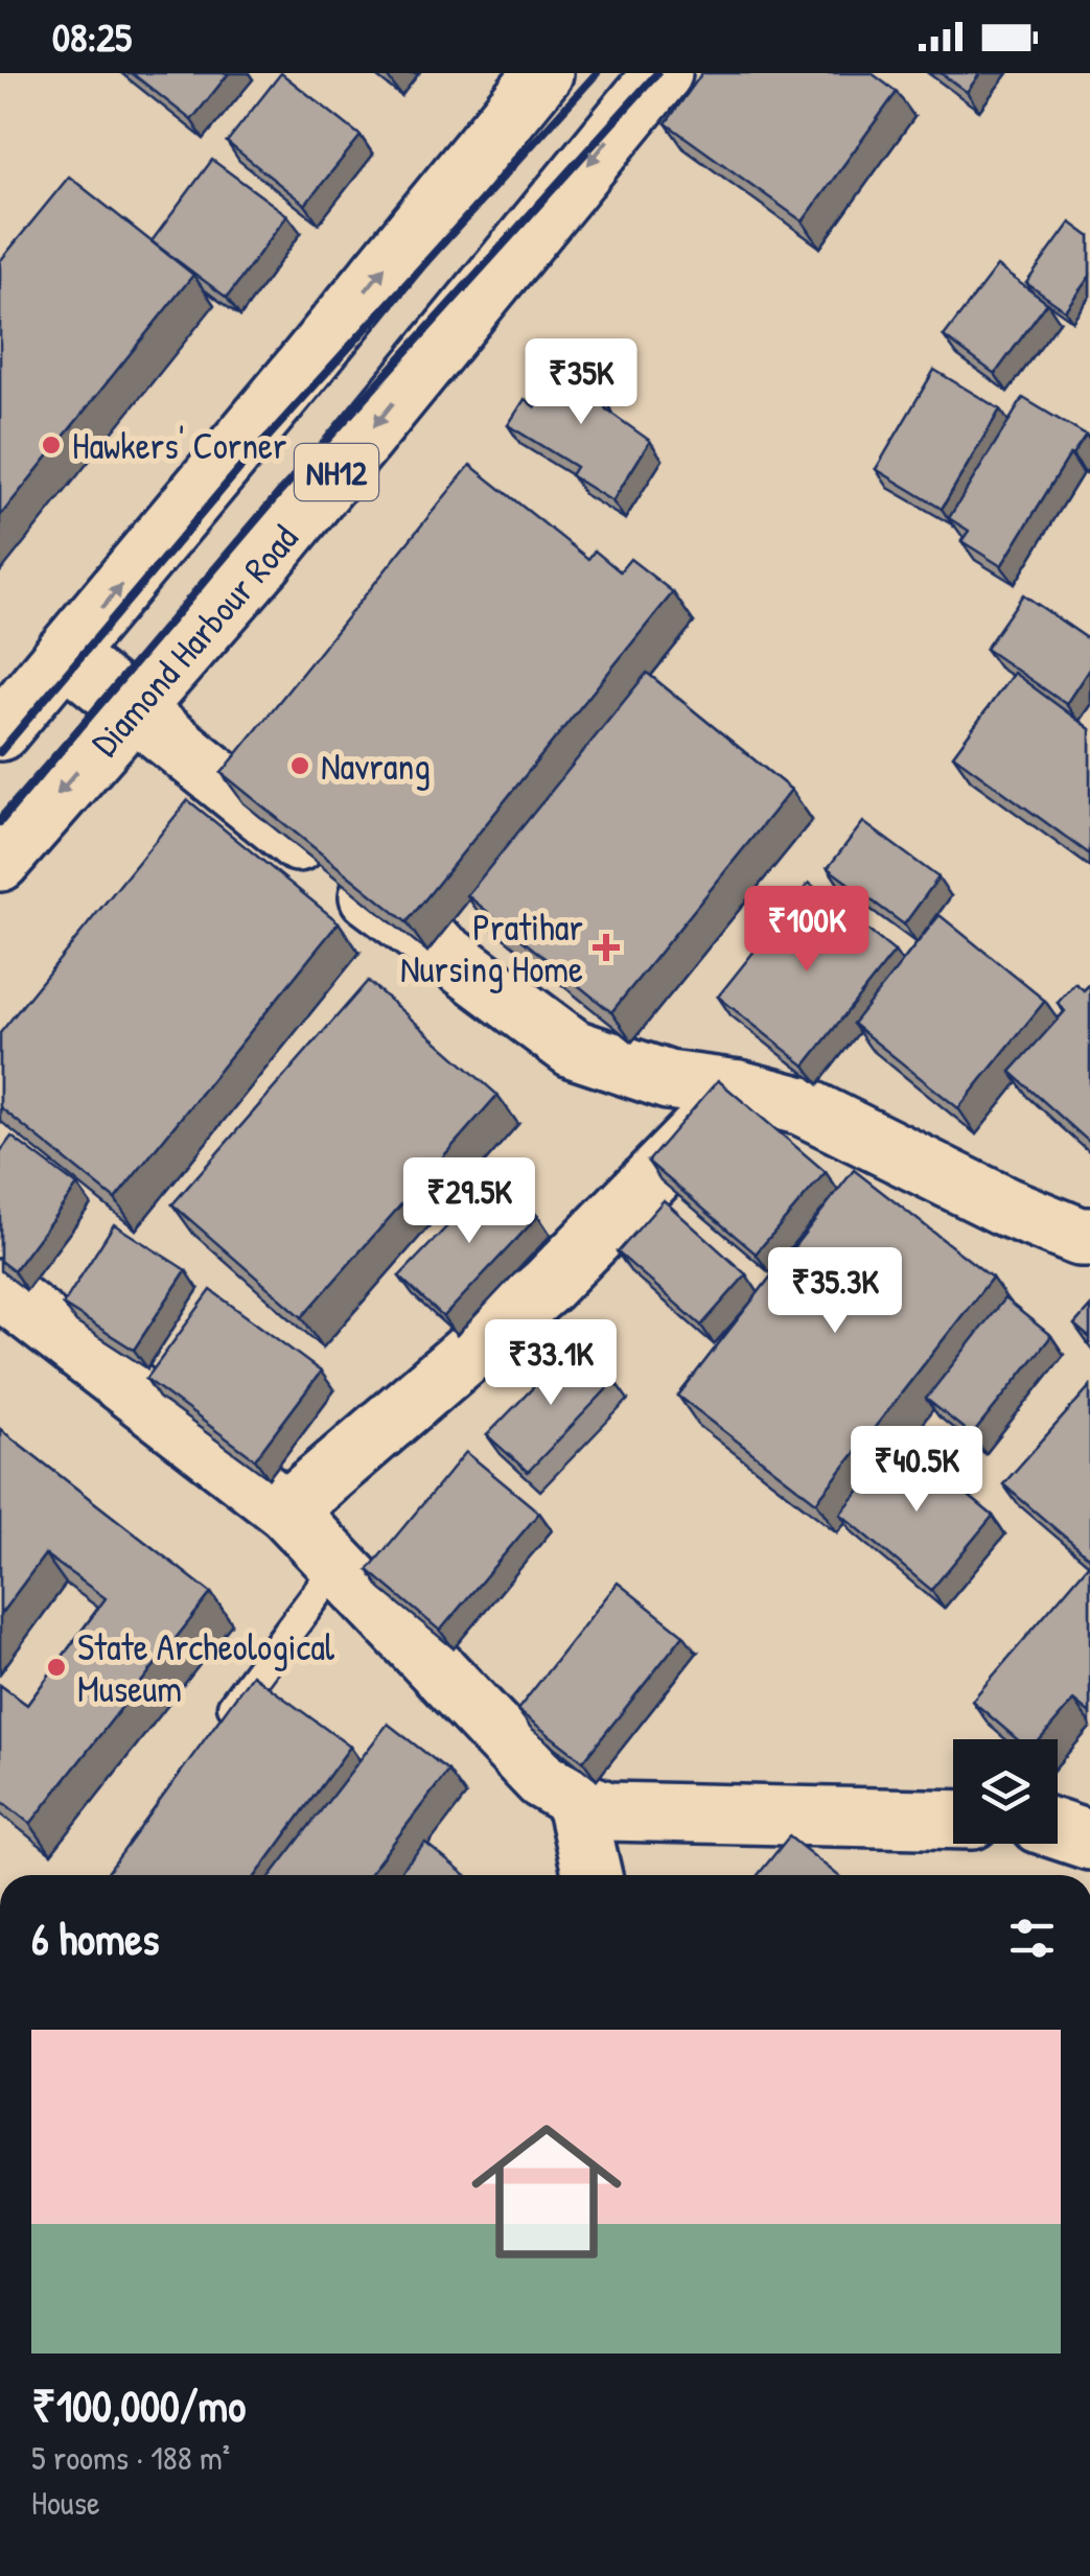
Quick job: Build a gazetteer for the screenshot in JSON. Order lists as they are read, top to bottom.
{
  "streets": {
    "main road": ["NH12", "Diamond Harbour Road"]
  },
  "places": {
    "other": ["Hawkers' Corner", "Navrang", "State Archeological Museum"],
    "health": ["Pratihar Nursing Home"]
  },
  "page": {
    "status": "08:25",
    "price": [
      "₹35K",
      "₹100K",
      "₹29.5K",
      "₹35.3K",
      "₹33.1K",
      "₹40.5K"
    ],
    "heading": "6 homes",
    "list": [
      {
        "name": "₹100,000/mo",
        "note": "5 rooms · 188 m² · House"
      }
    ]
  }
}
